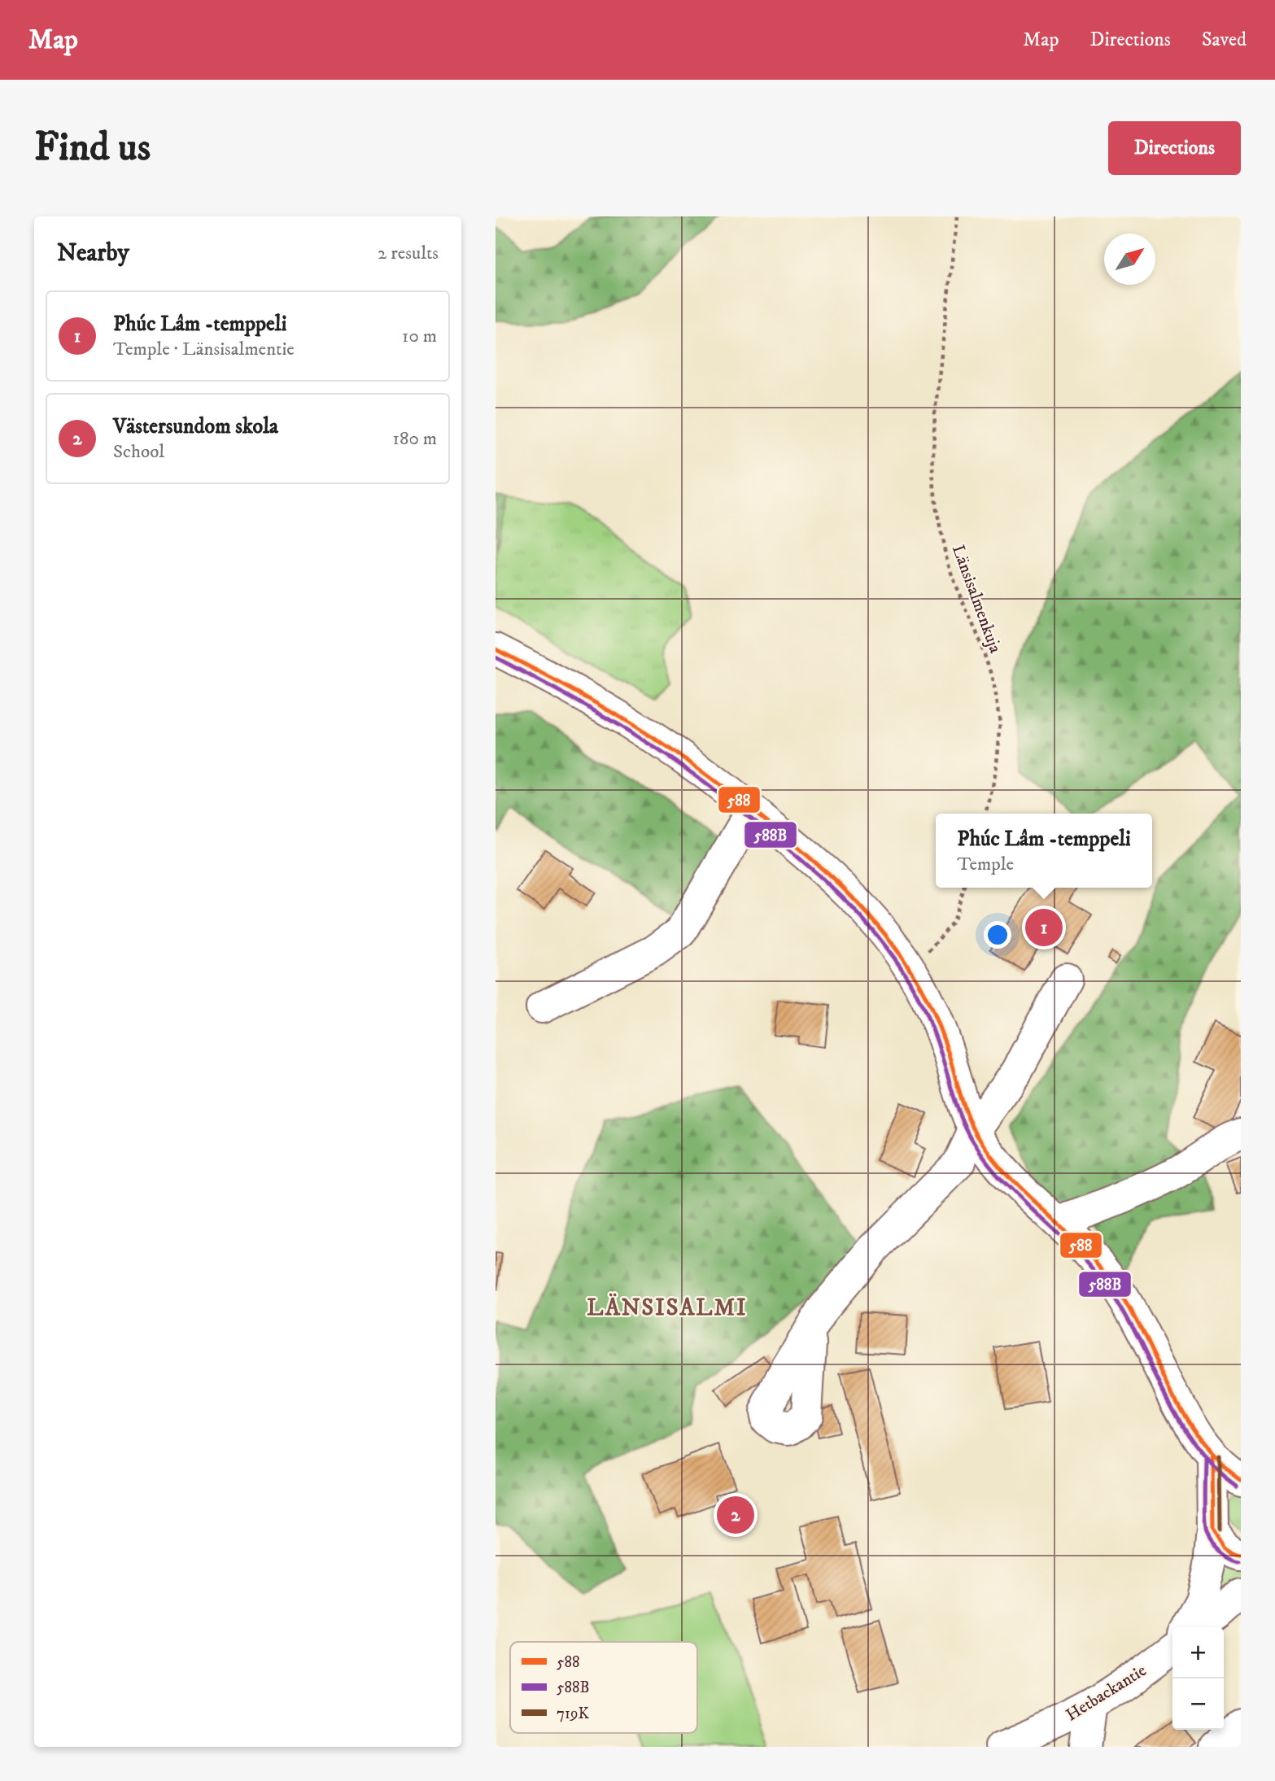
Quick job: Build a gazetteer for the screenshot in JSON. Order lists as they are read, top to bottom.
{
  "streets": {
    "street": ["Hetbackantie"],
    "path": ["Länsisalmenkuja"]
  },
  "districts": ["LÄNSISALMI"],
  "lines": ["transit line 588", "transit line 588B", "transit line 719K"],
  "legend": ["588", "588B", "719K"],
  "north": "top right",
  "page": {
    "header": "Map",
    "nav": ["Map", "Directions", "Saved"],
    "buttons": "Directions",
    "title": "Find us",
    "heading": ["Nearby", "2 results"],
    "list": [
      {
        "mark": "1",
        "name": "Phúc Lâm -temppeli",
        "note": "Temple · Länsisalmentie",
        "value": "10 m"
      },
      {
        "mark": "2",
        "name": "Västersundom skola",
        "note": "School",
        "value": "180 m"
      }
    ],
    "popup": ["Phúc Lâm -temppeli", "Temple"],
    "pins": ["1", "2"],
    "map_buttons": ["+", "−"]
  }
}
